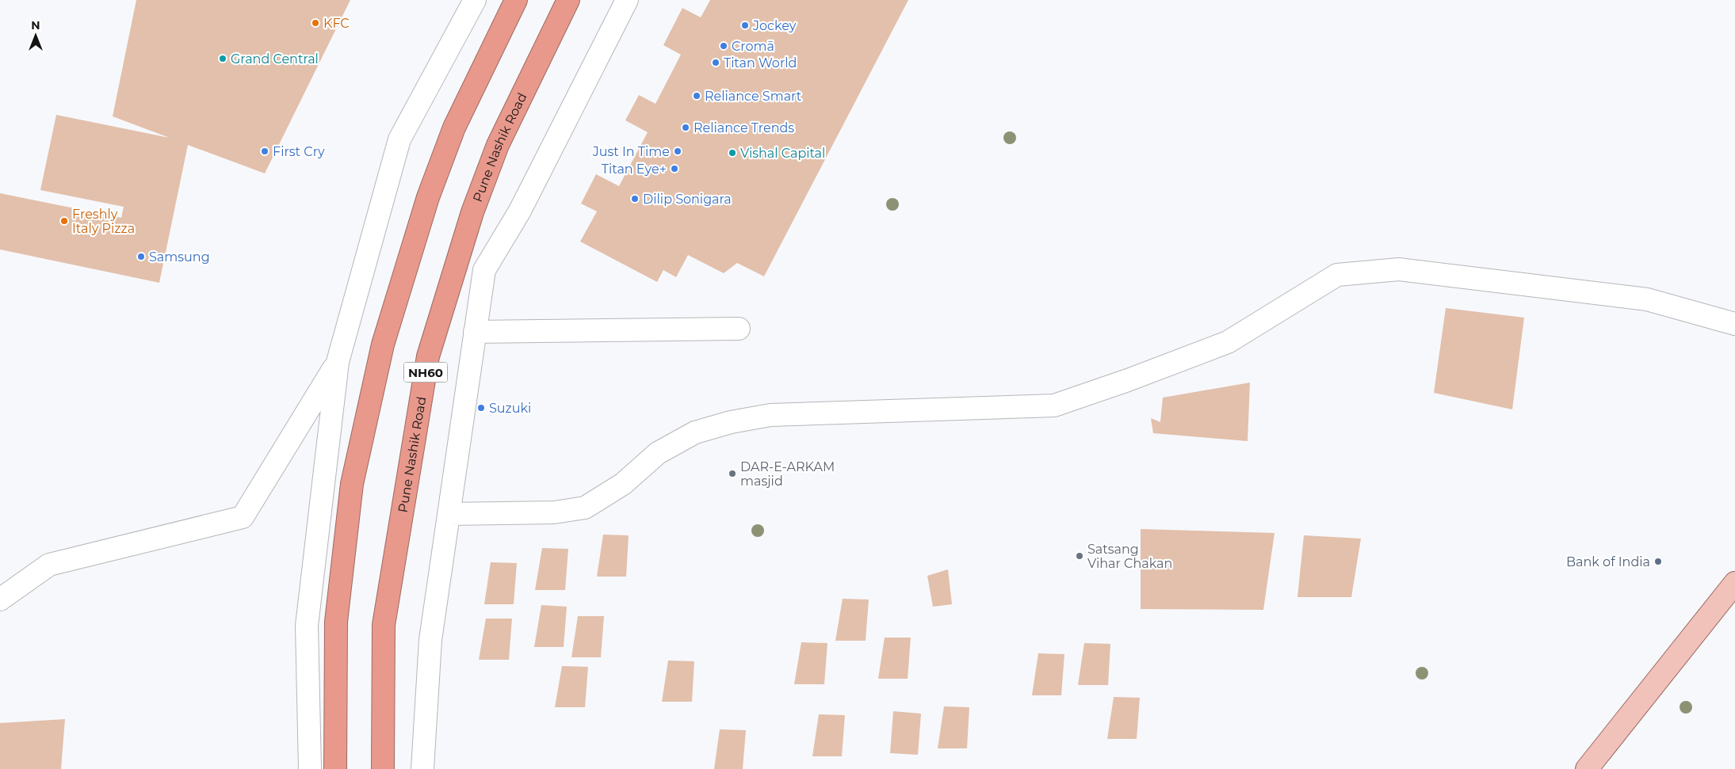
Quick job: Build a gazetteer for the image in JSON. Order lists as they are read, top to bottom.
{
  "streets": {
    "highway": ["Pune Nashik Road", "NH60"]
  },
  "places": [
    "KFC",
    "Jockey",
    "Cromā",
    "Grand Central",
    "Titan World",
    "Reliance Smart",
    "Reliance Trends",
    "First Cry",
    "Just In Time",
    "Vishal Capital",
    "Titan Eye+",
    "Dilip Sonigara",
    "Freshly Italy Pizza",
    "Samsung",
    "Suzuki",
    "DAR-E-ARKAM masjid",
    "Satsang Vihar Chakan",
    "Bank of India"
  ],
  "north": "top"
}
